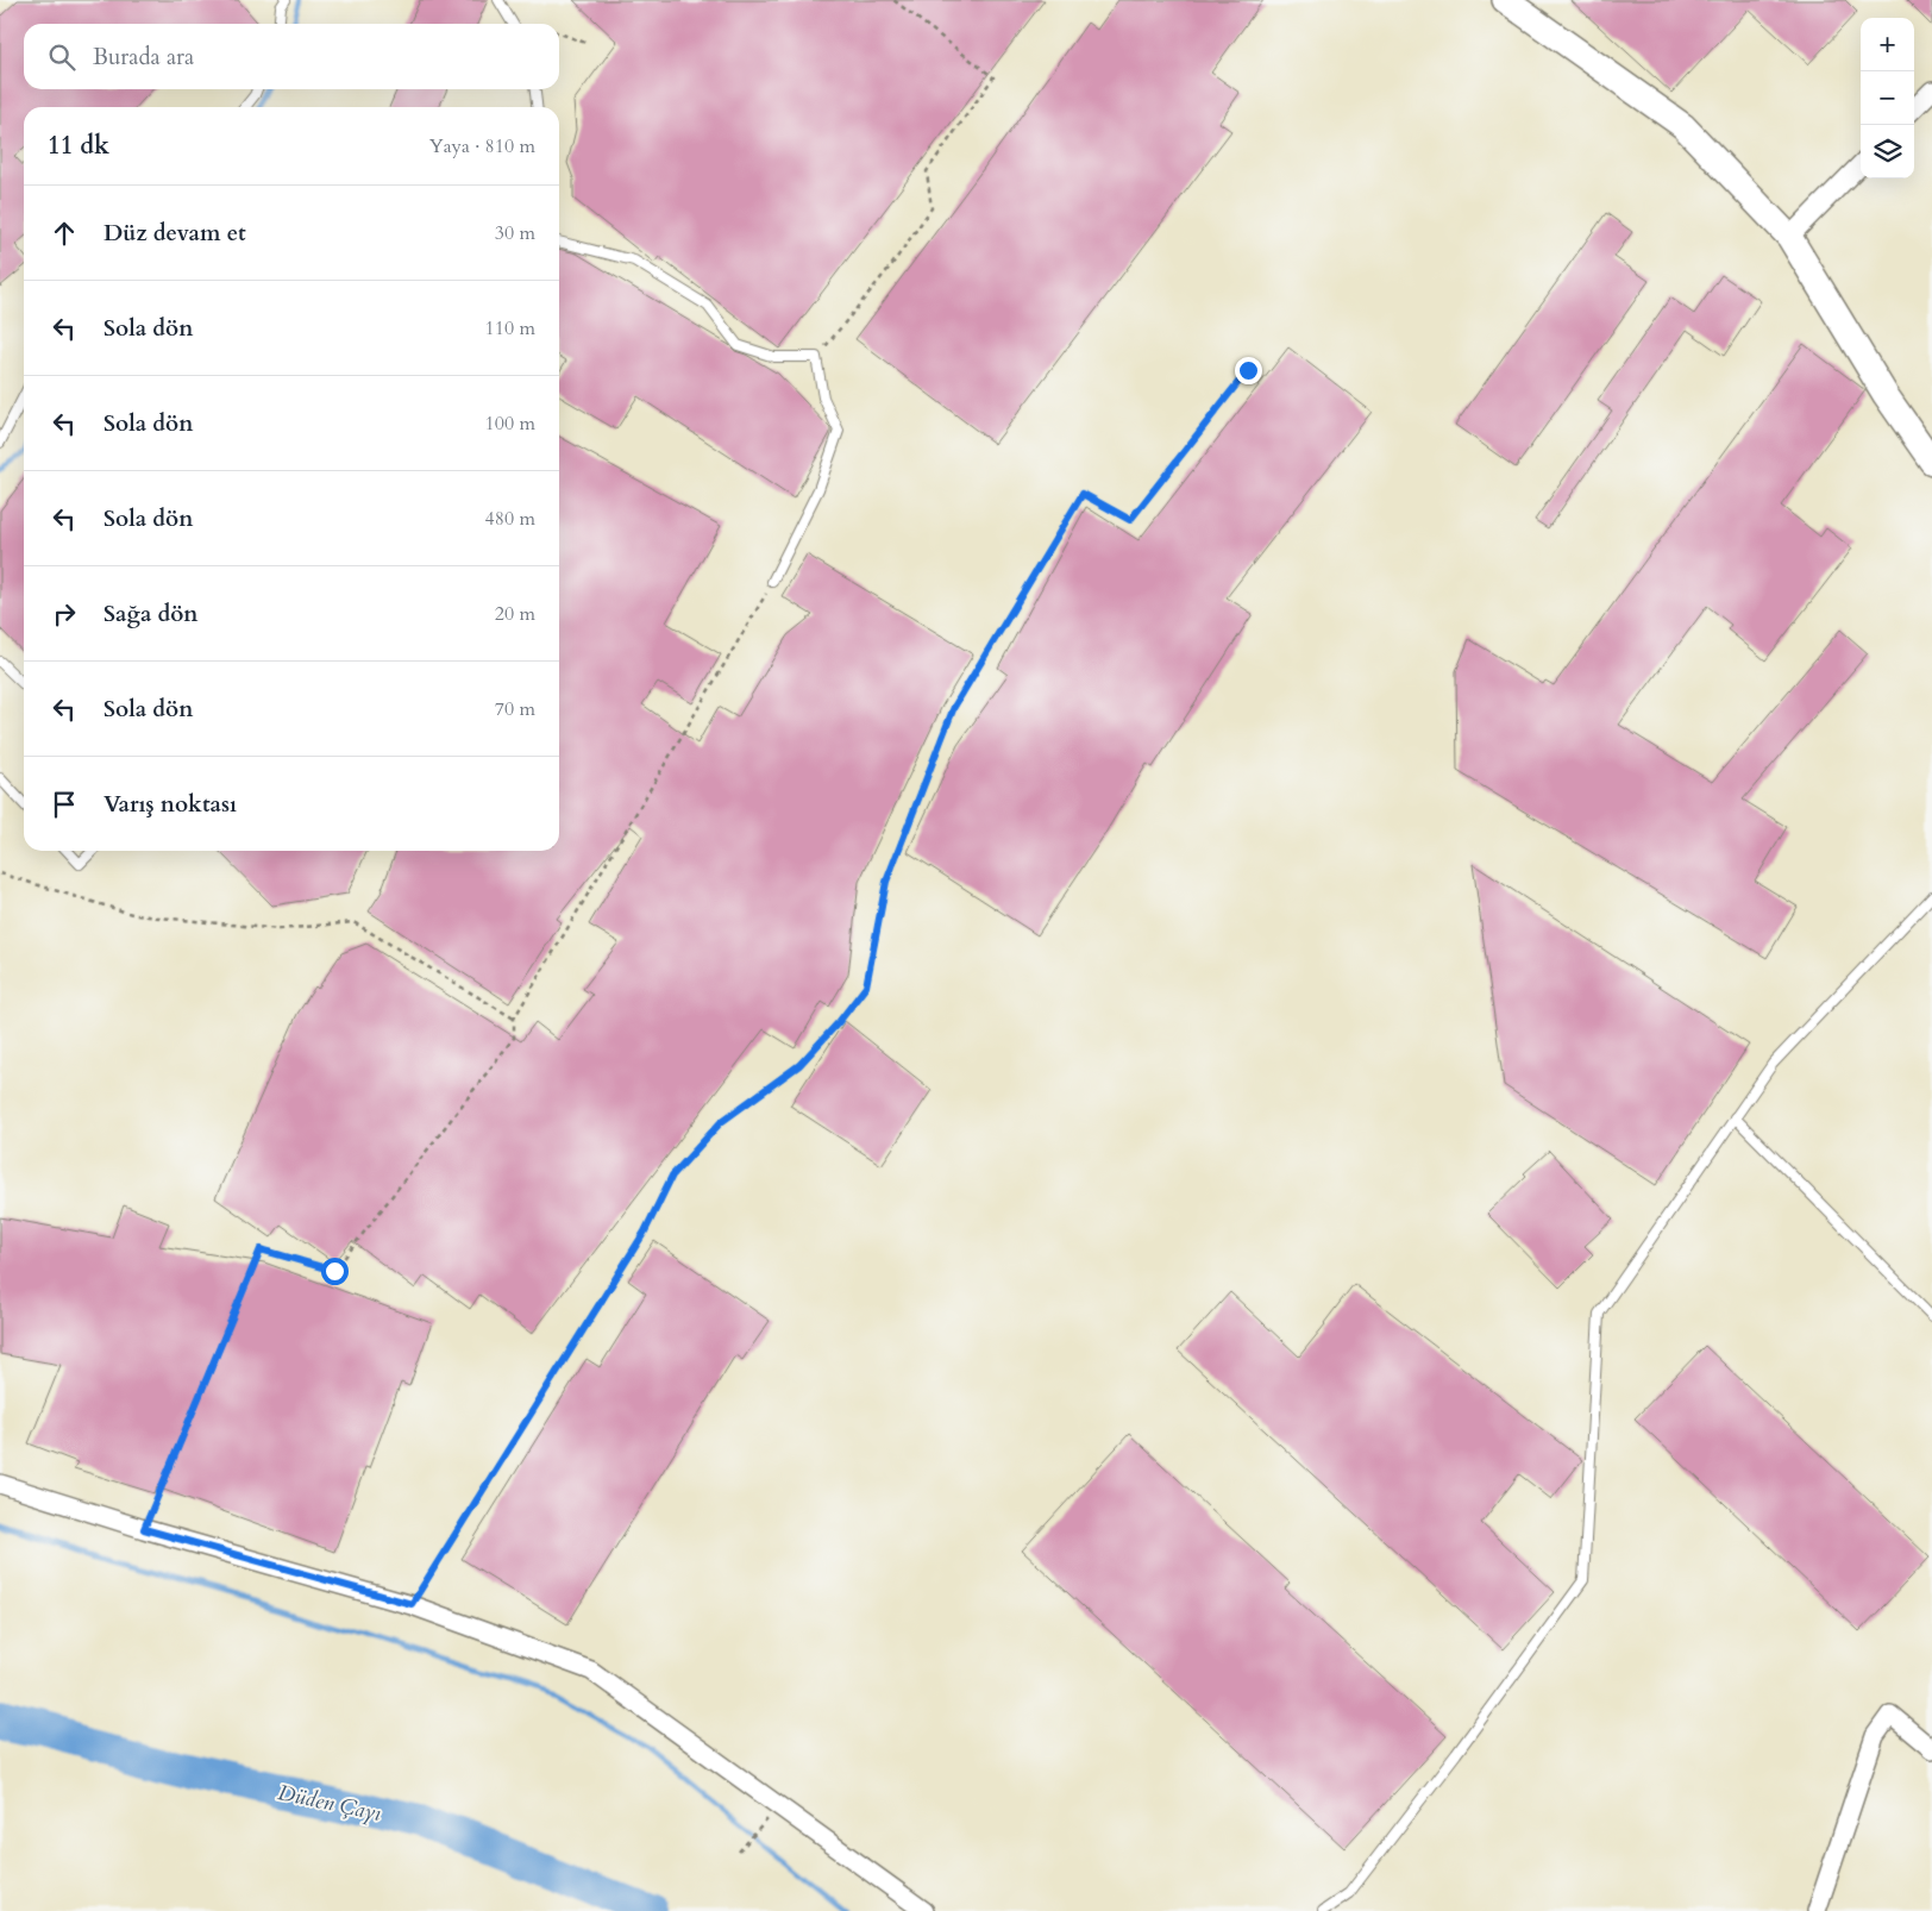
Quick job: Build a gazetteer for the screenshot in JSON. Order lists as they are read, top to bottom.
{
  "water": ["Düden Çayı"],
  "page": {
    "map_buttons": ["+", "−"],
    "search": "Burada ara",
    "heading": ["11 dk", "Yaya · 810 m"],
    "list": [
      ["Düz devam et", "30 m"],
      ["Sola dön", "110 m"],
      ["Sola dön", "100 m"],
      ["Sola dön", "480 m"],
      ["Sağa dön", "20 m"],
      ["Sola dön", "70 m"],
      "Varış noktası"
    ]
  }
}
